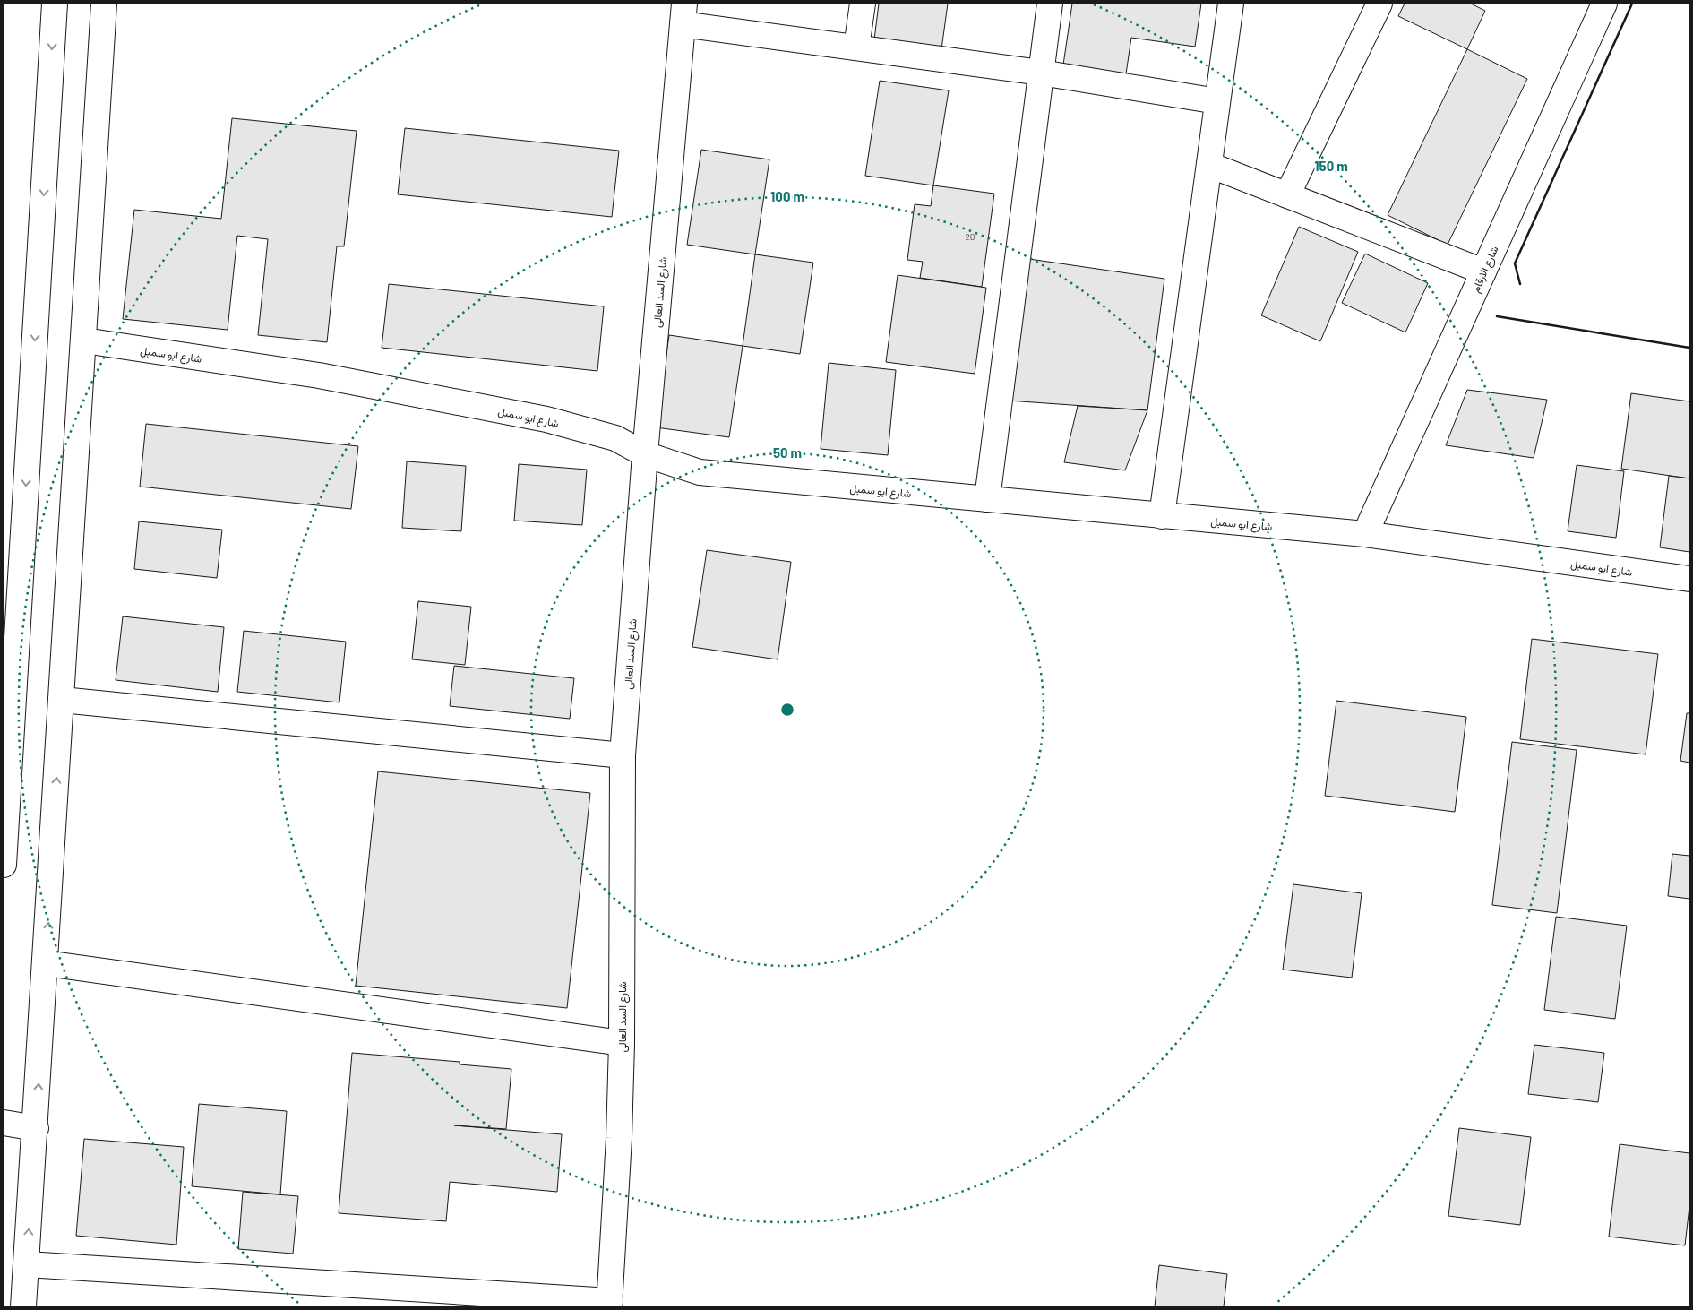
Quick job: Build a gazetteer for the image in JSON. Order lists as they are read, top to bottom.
{
  "streets": {
    "street": ["شارع الارقام", "شارع السد العالى", "شارع ابو سمبل"]
  },
  "crossings": [
    ["شارع الارقام", "شارع ابو سمبل"],
    ["شارع السد العالى", "شارع ابو سمبل"]
  ],
  "house_numbers": ["20"],
  "rings": ["150 m", "100 m", "50 m"]
}
